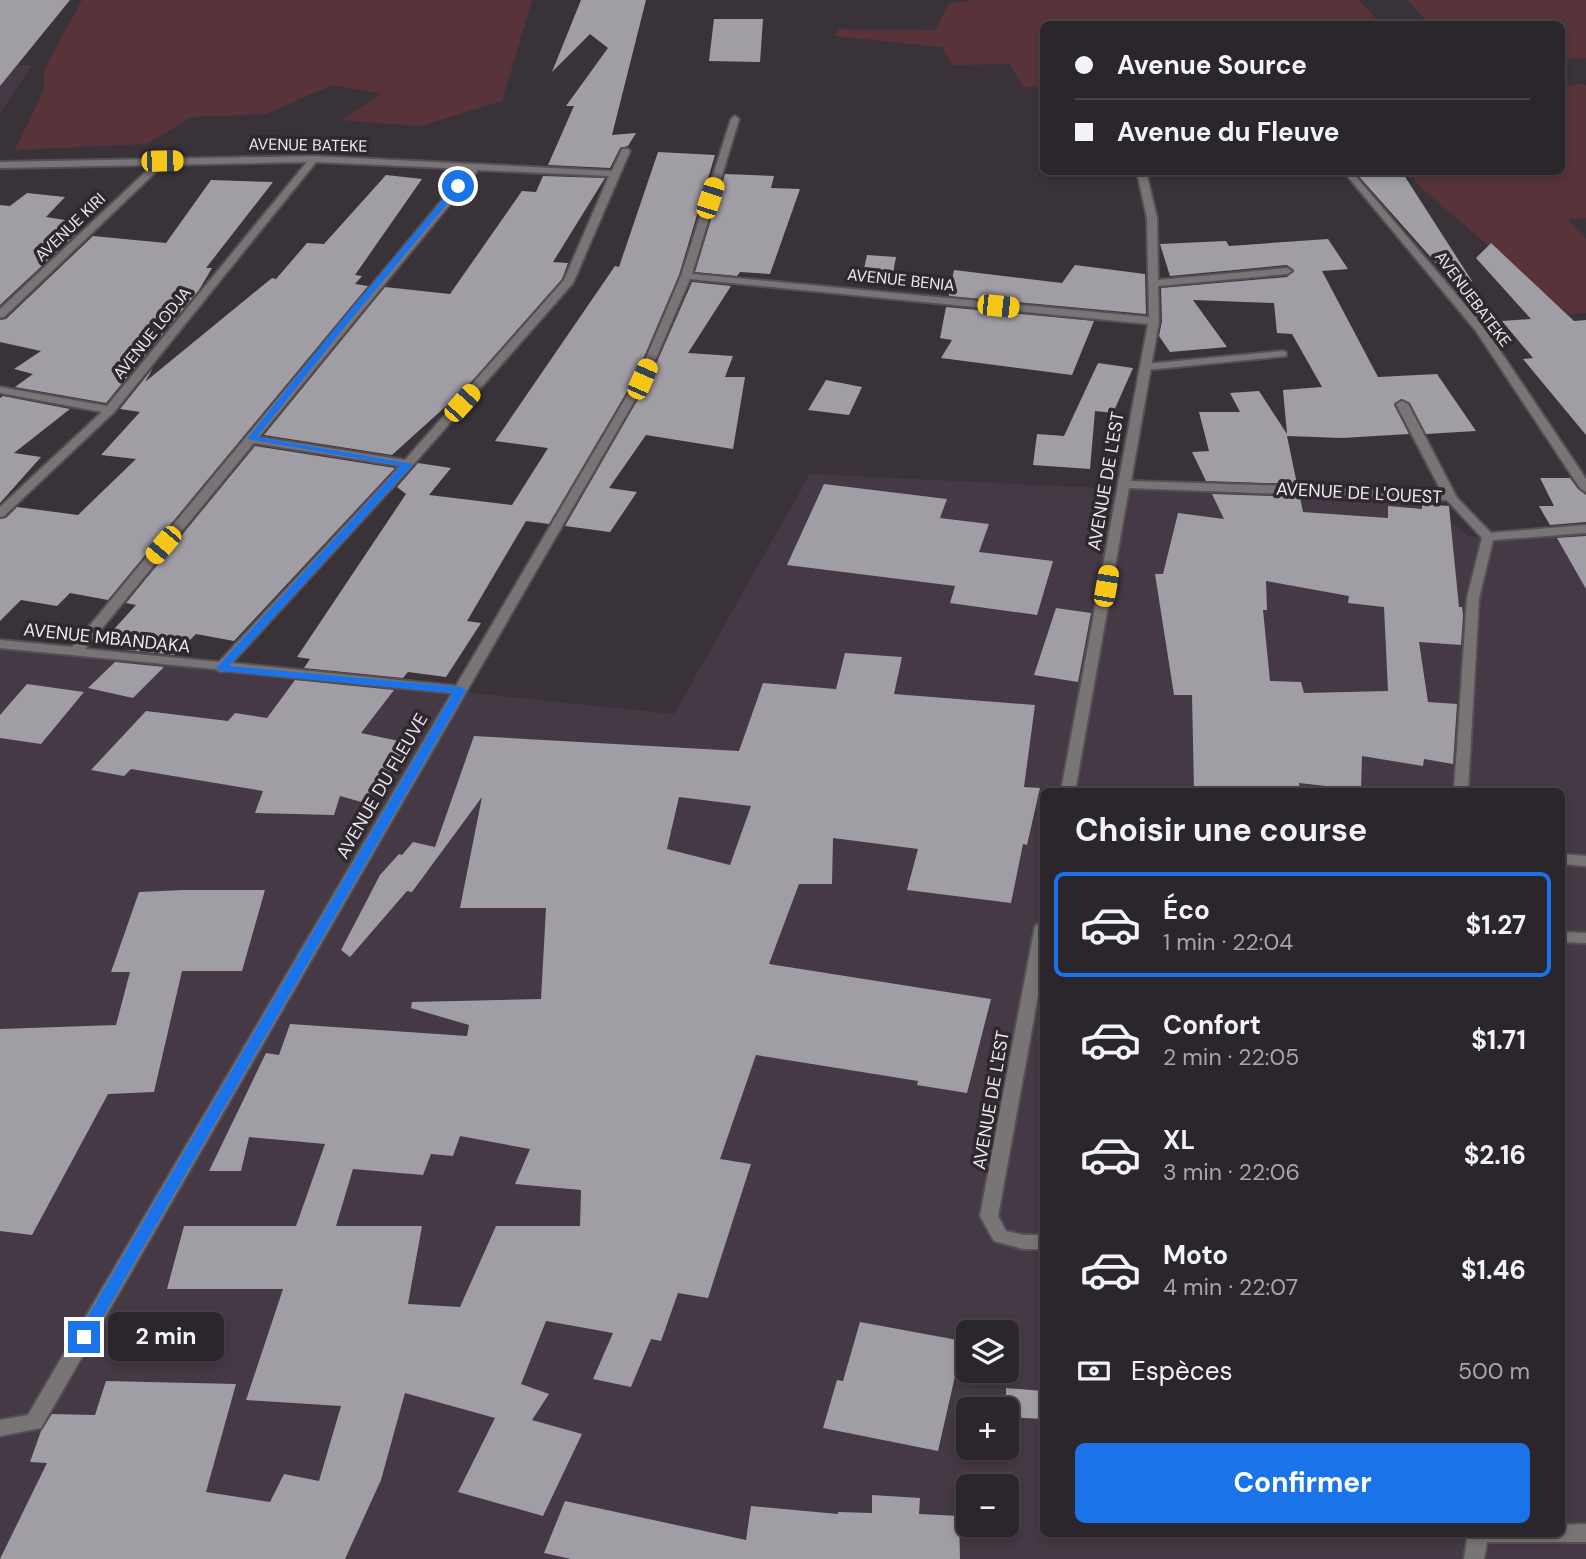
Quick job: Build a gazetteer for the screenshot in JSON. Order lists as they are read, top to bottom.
{
  "streets": {
    "street": [
      "AVENUE BATEKE",
      "AVENUE KIRI",
      "AVENUE BENIA",
      "AVENUEBATEKE",
      "AVENUE LODJA",
      "AVENUE DE L'EST",
      "AVENUE DE L'OUEST",
      "AVENUE MBANDAKA",
      "AVENUE DU FLEUVE"
    ]
  },
  "crossings": [
    ["AVENUE BATEKE", "AVENUE KIRI"],
    ["AVENUE BATEKE", "AVENUE LODJA"],
    ["AVENUE BENIA", "AVENUE DE L'EST"],
    ["AVENUE BENIA", "AVENUE DU FLEUVE"],
    ["AVENUE DE L'EST", "AVENUE DE L'OUEST"],
    ["AVENUE MBANDAKA", "AVENUE DU FLEUVE"]
  ],
  "page": {
    "banner": ["Avenue Source", "Avenue du Fleuve"],
    "heading": "Choisir une course",
    "list": [
      {
        "name": "Éco",
        "note": "1 min · 22:04",
        "value": "$1.27"
      },
      {
        "name": "Confort",
        "note": "2 min · 22:05",
        "value": "$1.71"
      },
      {
        "name": "XL",
        "note": "3 min · 22:06",
        "value": "$2.16"
      },
      {
        "name": "Moto",
        "note": "4 min · 22:07",
        "value": "$1.46"
      }
    ],
    "bubble": "2 min",
    "map_buttons": ["+", "−"],
    "pay": ["Espèces", "500 m"],
    "buttons": "Confirmer"
  }
}
